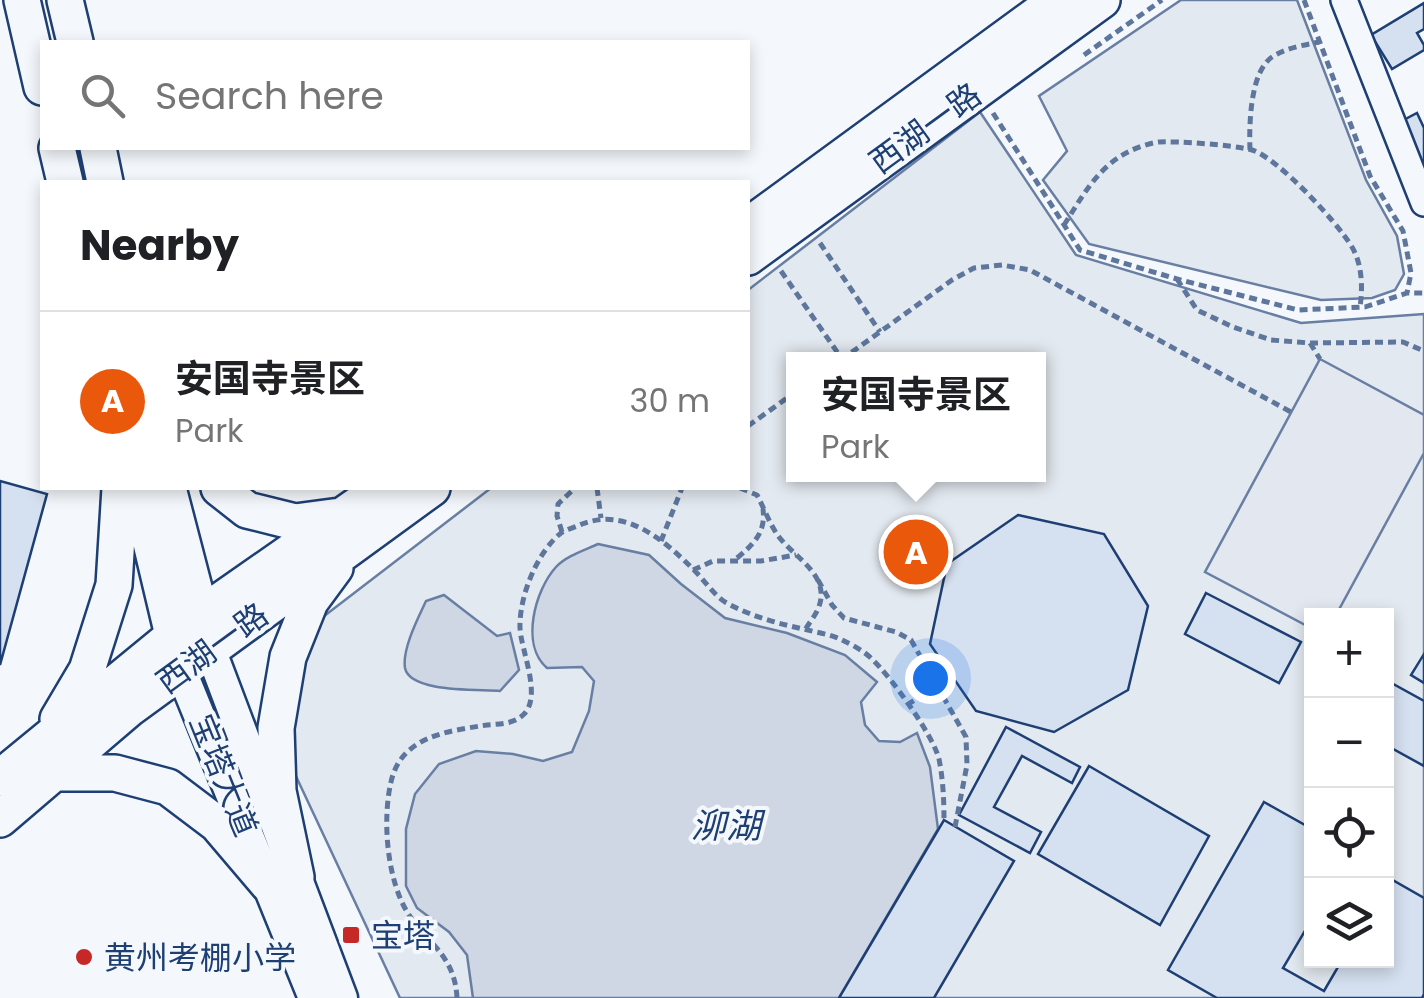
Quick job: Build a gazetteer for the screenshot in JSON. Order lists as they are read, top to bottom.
{
  "streets": {
    "main road": ["西湖一路", "宝塔大道"]
  },
  "crossings": [
    ["西湖一路", "宝塔大道"]
  ],
  "water": ["泖湖"],
  "places": {
    "transit": ["宝塔"],
    "other": ["黄州考棚小学"]
  },
  "page": {
    "search": "Search here",
    "heading": "Nearby",
    "list": [
      {
        "mark": "A",
        "name": "安国寺景区",
        "note": "Park",
        "value": "30 m"
      }
    ],
    "popup": ["安国寺景区", "Park"],
    "pins": "A",
    "map_buttons": ["+", "−"]
  }
}
